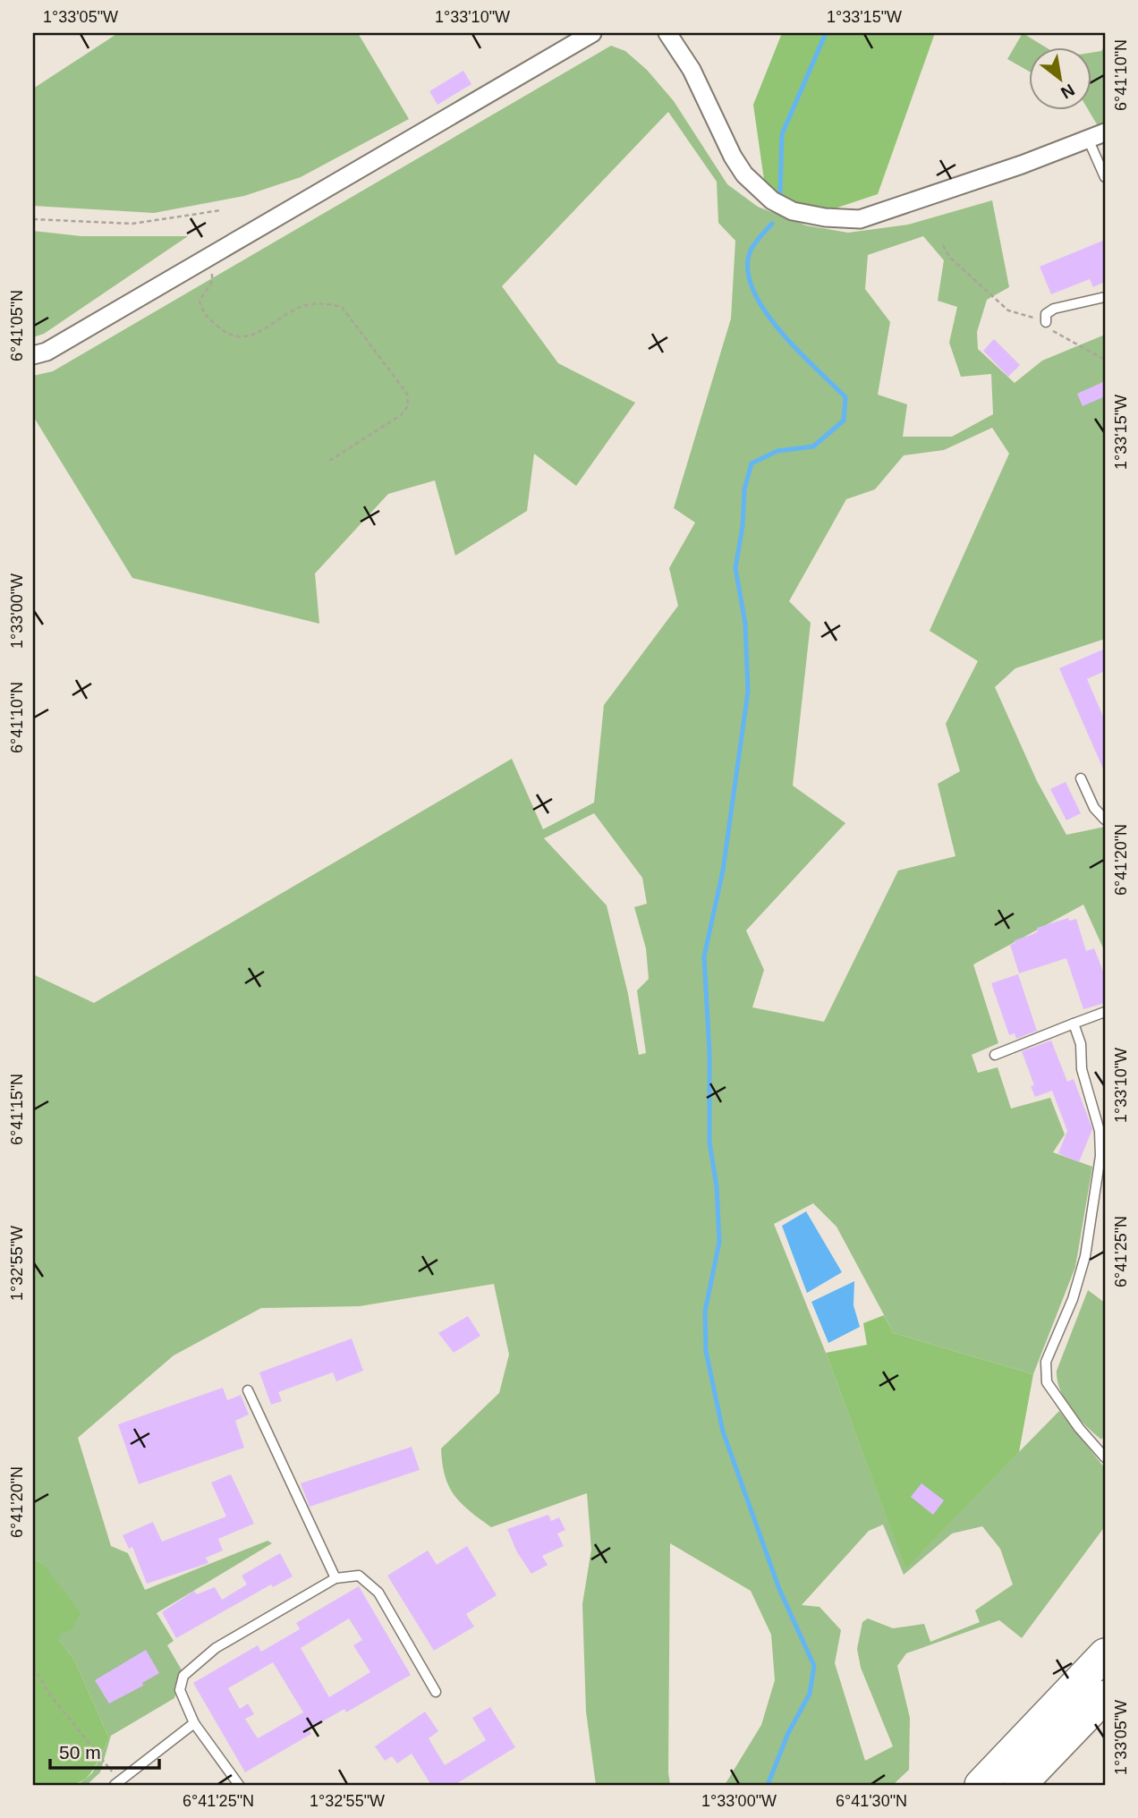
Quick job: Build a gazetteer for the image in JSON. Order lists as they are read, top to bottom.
{
  "scale_bar": "50 m",
  "north": "bottom right",
  "coordinates": [
    "1°33'05\"W",
    "1°33'10\"W",
    "1°33'15\"W",
    "6°41'10\"N",
    "6°41'05\"N",
    "1°33'00\"W",
    "6°41'20\"N",
    "6°41'15\"N",
    "6°41'25\"N",
    "1°32'55\"W",
    "6°41'30\"N"
  ]
}
